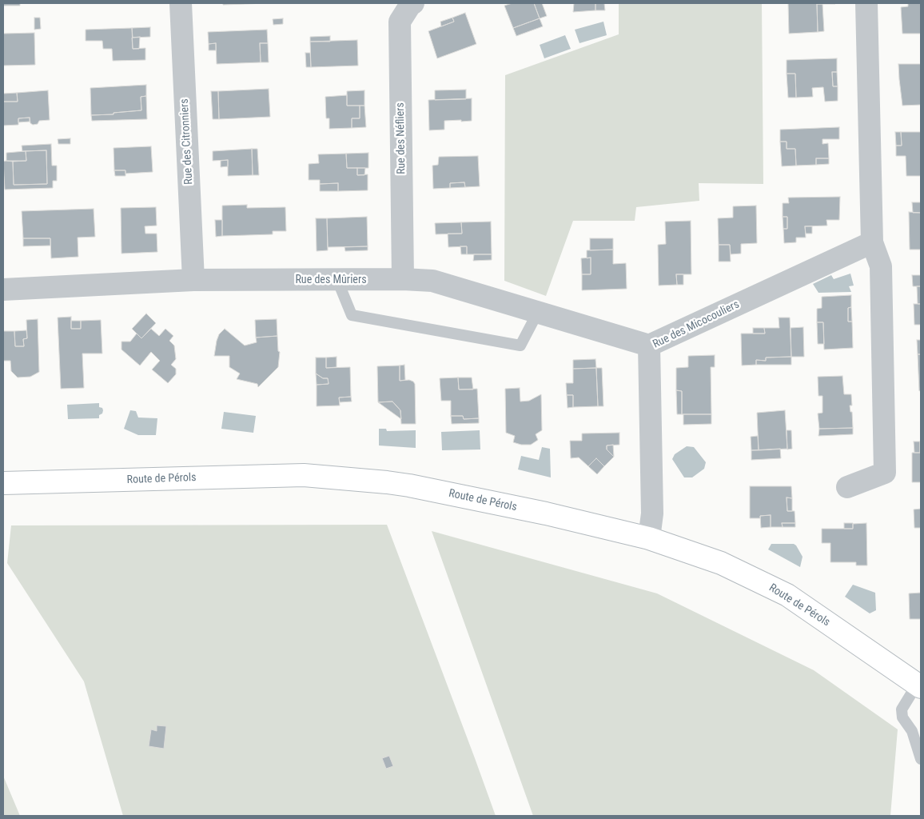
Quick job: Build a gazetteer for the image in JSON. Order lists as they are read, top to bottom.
{
  "streets": {
    "street": [
      "Rue des Néfliers",
      "Rue des Citronniers",
      "Rue des Mûriers",
      "Rue des Micocouliers",
      "Route de Pérols"
    ]
  },
  "crossings": [
    ["Rue des Néfliers", "Rue des Mûriers"],
    ["Rue des Citronniers", "Rue des Mûriers"],
    ["Rue des Mûriers", "Rue des Micocouliers"],
    ["Rue des Micocouliers", "Route de Pérols"]
  ]
}
